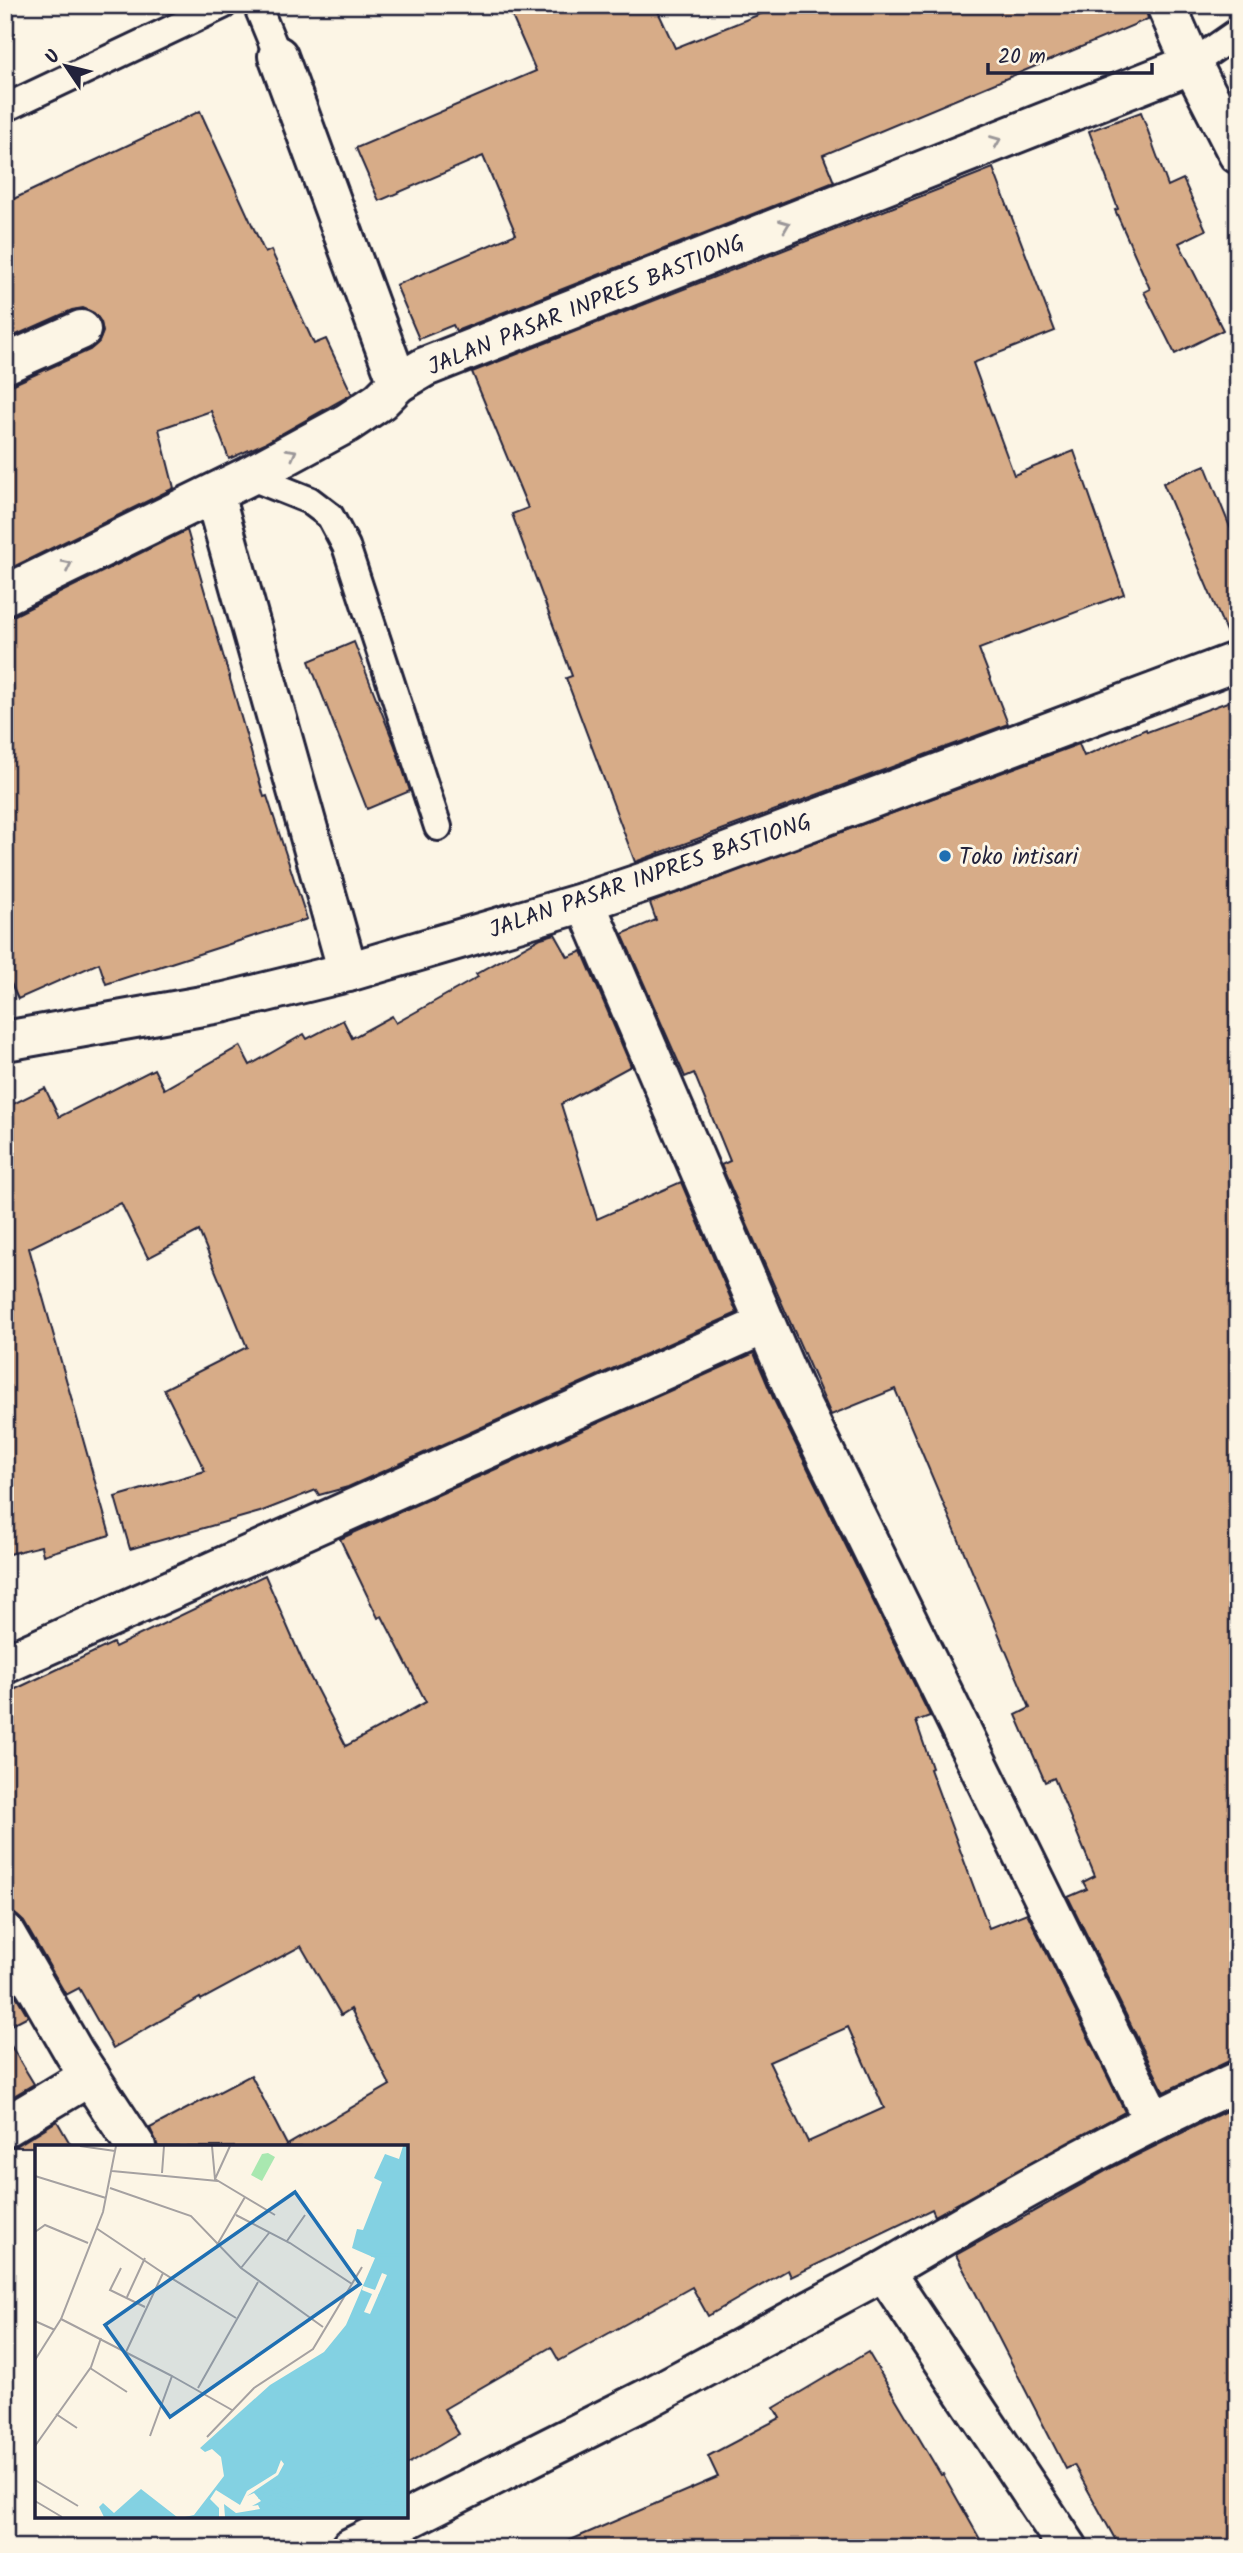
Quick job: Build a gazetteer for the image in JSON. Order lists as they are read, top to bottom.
{
  "streets": {
    "main road": ["JALAN PASAR INPRES BASTIONG"]
  },
  "one_way": ["JALAN PASAR INPRES BASTIONG"],
  "places": ["Toko intisari"],
  "scale_bar": "20 m",
  "north": "top left"
}
